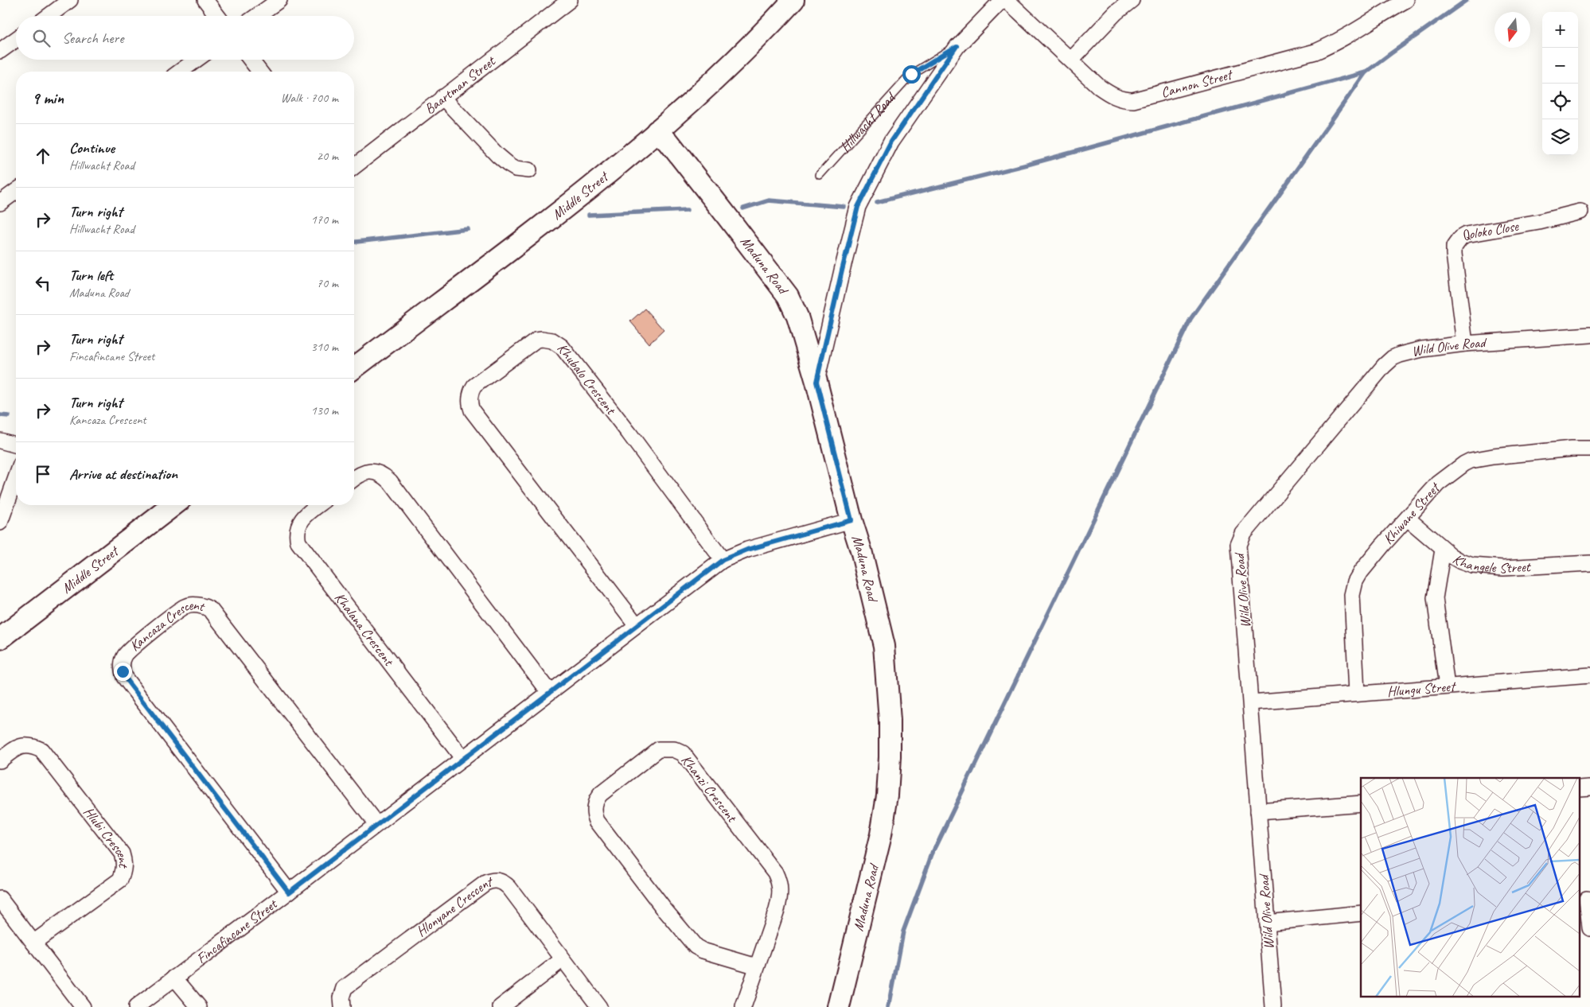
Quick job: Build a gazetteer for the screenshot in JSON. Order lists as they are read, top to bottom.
{
  "streets": {
    "street": [
      "Cannon Street",
      "Baartman Street",
      "Hillwacht Road",
      "Middle Street",
      "Qoloko Close",
      "Maduna Road",
      "Wild Olive Road",
      "Khubalo Crescent",
      "Khiwane Street",
      "Khangele Street",
      "Khalana Crescent",
      "Kancaza Crescent",
      "Hlungu Street",
      "Khanzi Crescent",
      "Hlubi Crescent",
      "Hlonyane Crescent",
      "Fincafincane Street"
    ]
  },
  "crossings": [
    ["Hillwacht Road", "Maduna Road"],
    ["Middle Street", "Maduna Road"],
    ["Qoloko Close", "Wild Olive Road"],
    ["Maduna Road", "Fincafincane Street"],
    ["Wild Olive Road", "Hlungu Street"],
    ["Khubalo Crescent", "Fincafincane Street"],
    ["Khiwane Street", "Khangele Street"],
    ["Khiwane Street", "Hlungu Street"],
    ["Khalana Crescent", "Fincafincane Street"],
    ["Kancaza Crescent", "Fincafincane Street"]
  ],
  "north": "bottom",
  "page": {
    "map_buttons": ["+", "−"],
    "search": "Search here",
    "heading": ["9 min", "Walk · 700 m"],
    "list": [
      ["Continue", "Hillwacht Road", "20 m"],
      ["Turn right", "Hillwacht Road", "170 m"],
      ["Turn left", "Maduna Road", "70 m"],
      ["Turn right", "Fincafincane Street", "310 m"],
      ["Turn right", "Kancaza Crescent", "130 m"],
      "Arrive at destination"
    ]
  }
}
